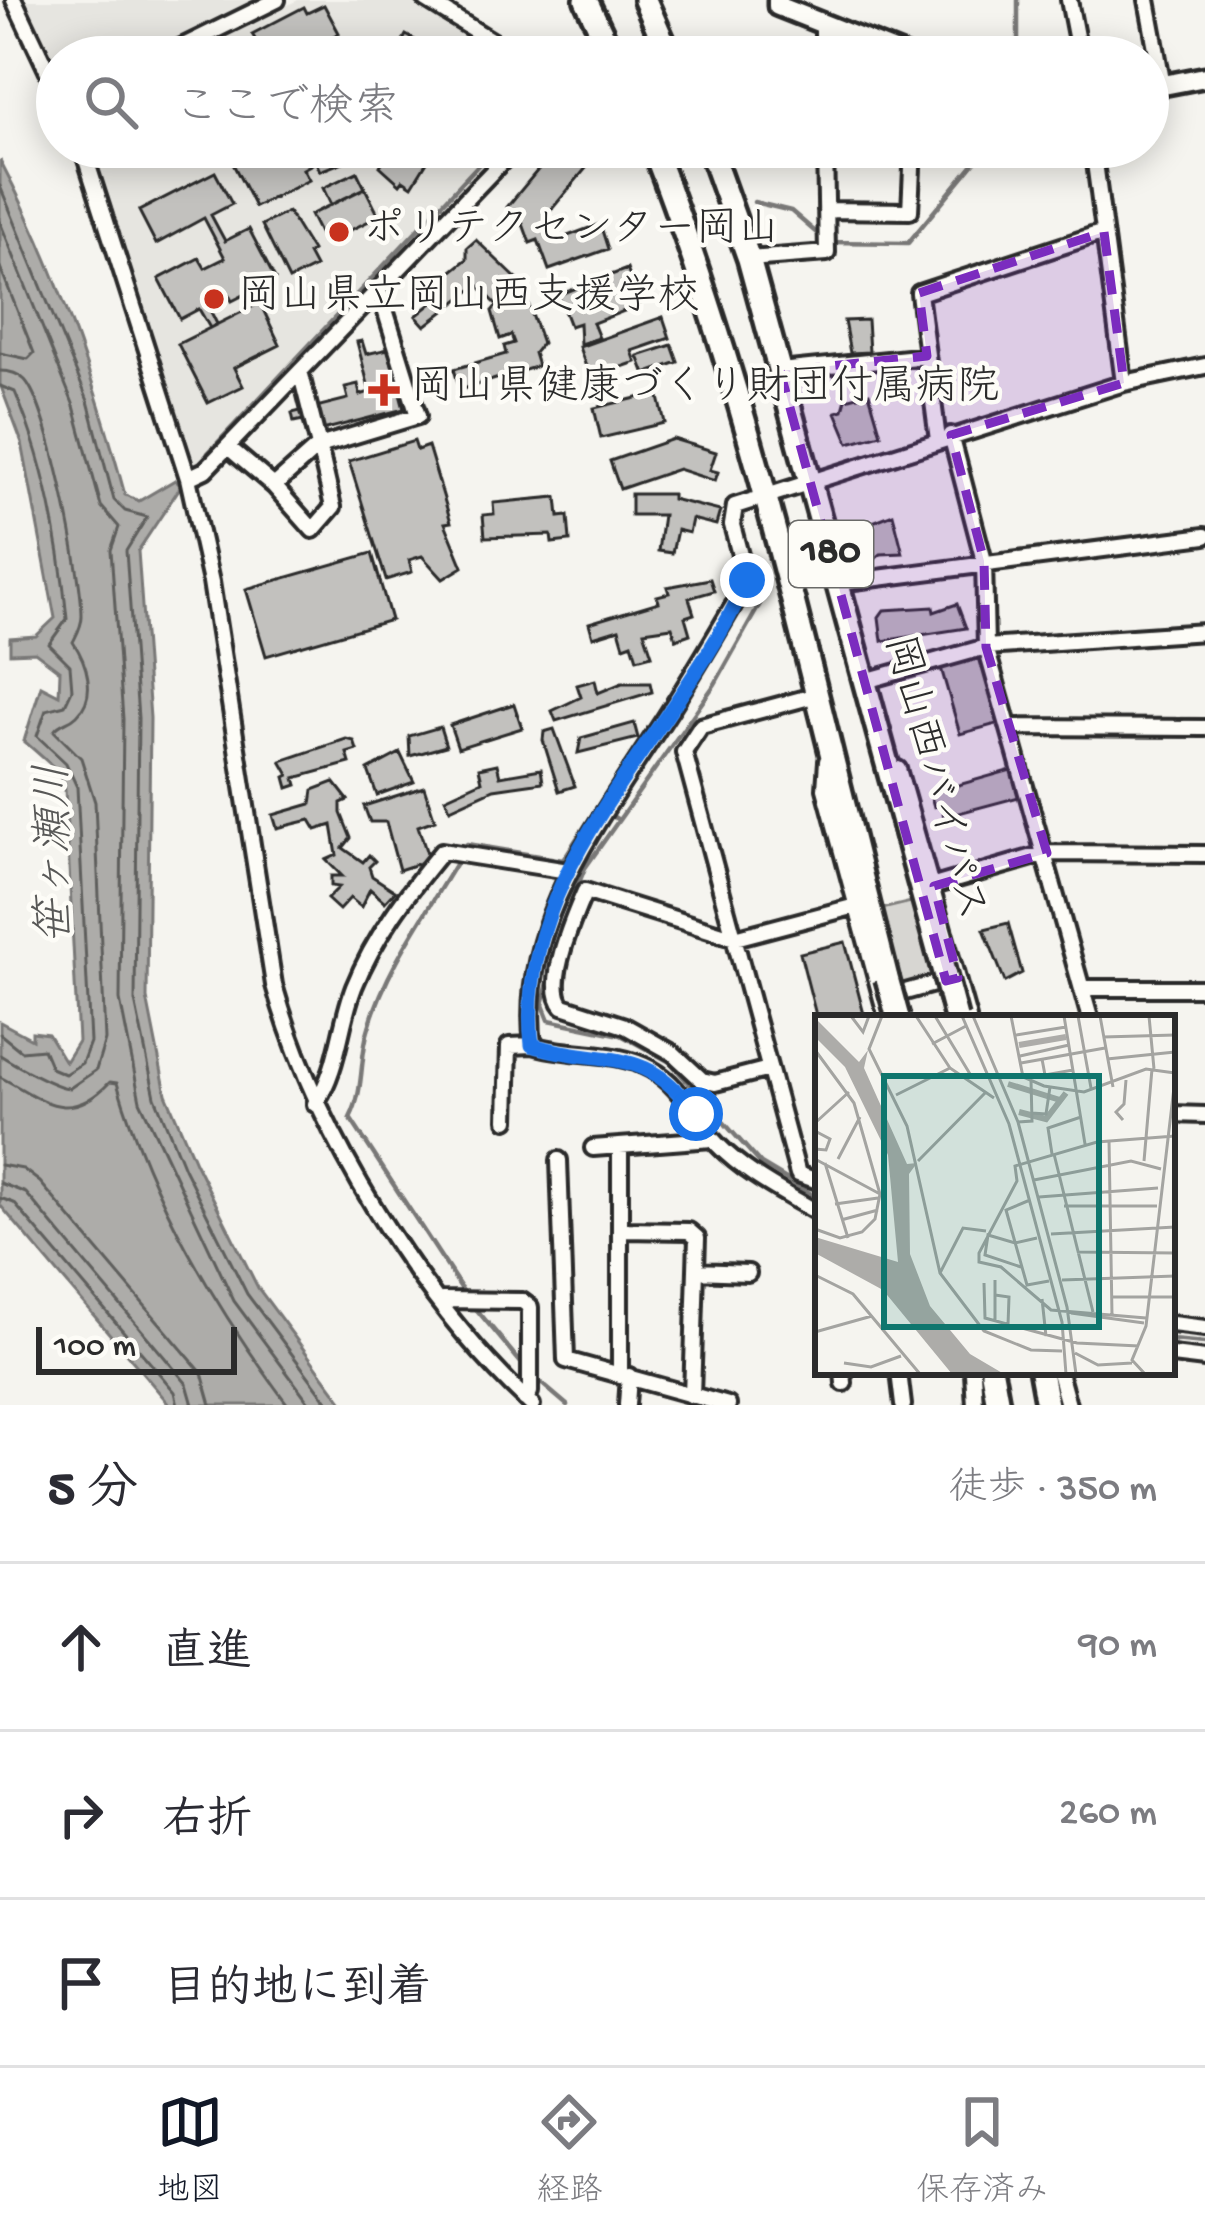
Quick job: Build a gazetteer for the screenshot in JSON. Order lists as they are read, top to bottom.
{
  "streets": {
    "highway": ["180", "岡山西バイパス"]
  },
  "water": ["笹ヶ瀬川"],
  "places": {
    "other": ["ポリテクセンター岡山", "岡山県立岡山西支援学校"],
    "health": ["岡山県健康づくり財団付属病院"]
  },
  "scale_bar": "100 m",
  "page": {
    "search": "ここで検索",
    "scale": "100 m",
    "heading": ["5 分", "徒歩 · 350 m"],
    "list": [
      ["直進", "90 m"],
      ["右折", "260 m"],
      "目的地に到着"
    ],
    "nav": ["地図", "経路", "保存済み"]
  }
}
